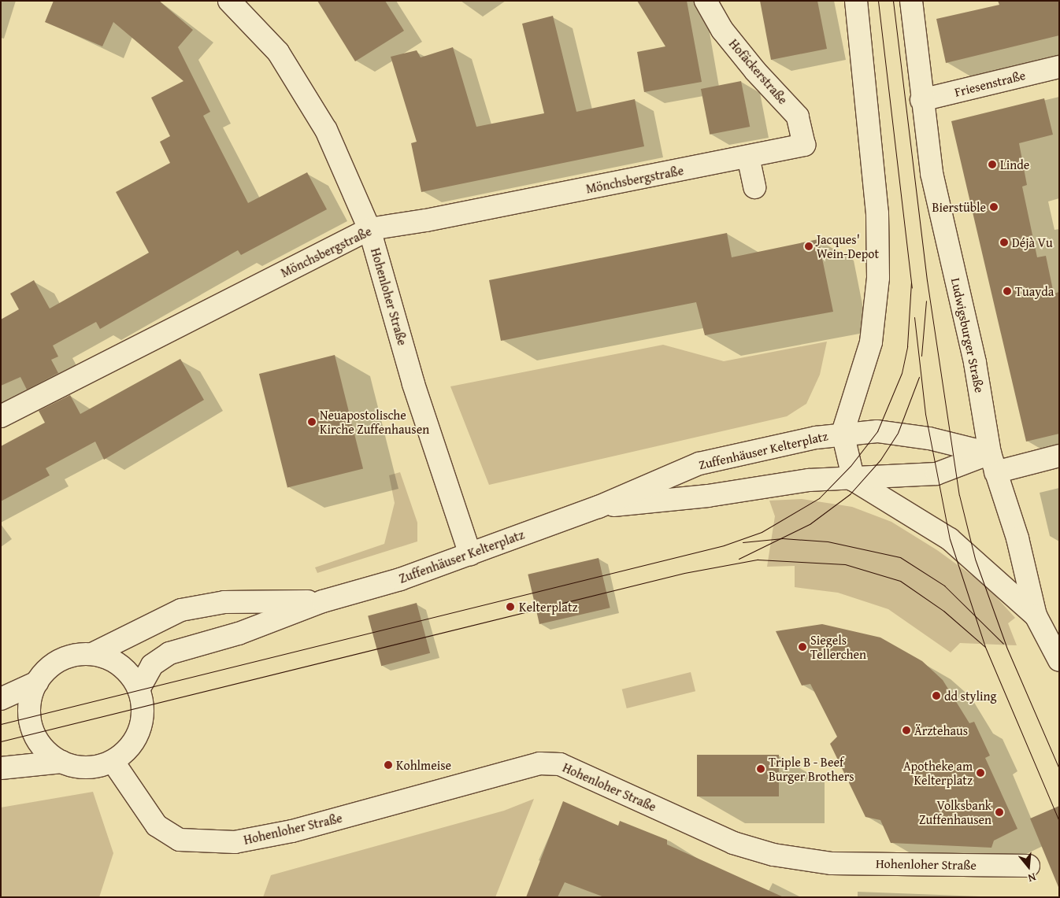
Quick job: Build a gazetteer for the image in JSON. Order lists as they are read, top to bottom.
{
  "streets": {
    "main road": [
      "Hofäckerstraße",
      "Friesenstraße",
      "Mönchsbergstraße",
      "Hohenloher Straße",
      "Ludwigsburger Straße",
      "Zuffenhäuser Kelterplatz"
    ]
  },
  "crossings": [
    ["Hofäckerstraße", "Mönchsbergstraße"],
    ["Friesenstraße", "Ludwigsburger Straße"],
    ["Mönchsbergstraße", "Hohenloher Straße"],
    ["Hohenloher Straße", "Zuffenhäuser Kelterplatz"],
    ["Ludwigsburger Straße", "Zuffenhäuser Kelterplatz"]
  ],
  "places": [
    "Linde",
    "Bierstüble",
    "Déjà Vu",
    "Jacques' Wein-Depot",
    "Tuayda",
    "Neuapostolische Kirche Zuffenhausen",
    "Kelterplatz",
    "Siegels Tellerchen",
    "dd styling",
    "Ärztehaus",
    "Kohlmeise",
    "Triple B - Beef Burger Brothers",
    "Apotheke am Kelterplatz",
    "Volksbank Zuffenhausen"
  ],
  "north": "bottom"
}
